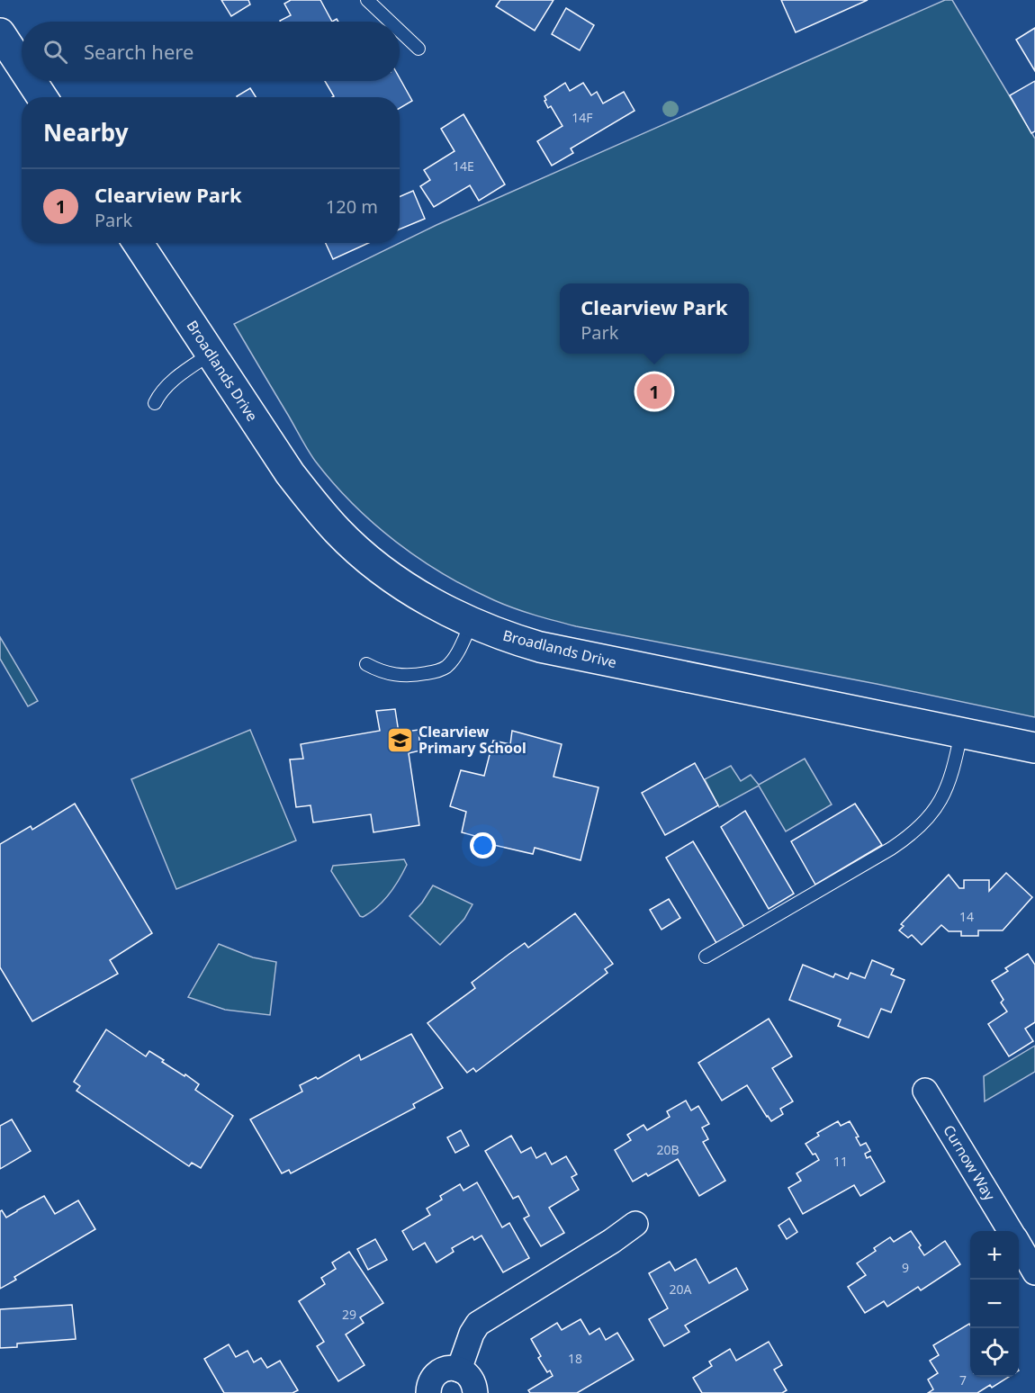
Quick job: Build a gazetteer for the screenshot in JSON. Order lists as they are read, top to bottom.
{
  "streets": {
    "street": ["Broadlands Drive", "Curnow Way"]
  },
  "places": {
    "school or university": ["Clearview Primary School"]
  },
  "house_numbers": [
    "14F",
    "14E",
    "14",
    "20B",
    "11",
    "9",
    "20A",
    "29",
    "18",
    "7"
  ],
  "page": {
    "search": "Search here",
    "heading": "Nearby",
    "list": [
      {
        "mark": "1",
        "name": "Clearview Park",
        "note": "Park",
        "value": "120 m"
      }
    ],
    "popup": ["Clearview Park", "Park"],
    "pins": "1",
    "map_buttons": ["+", "−"]
  }
}
